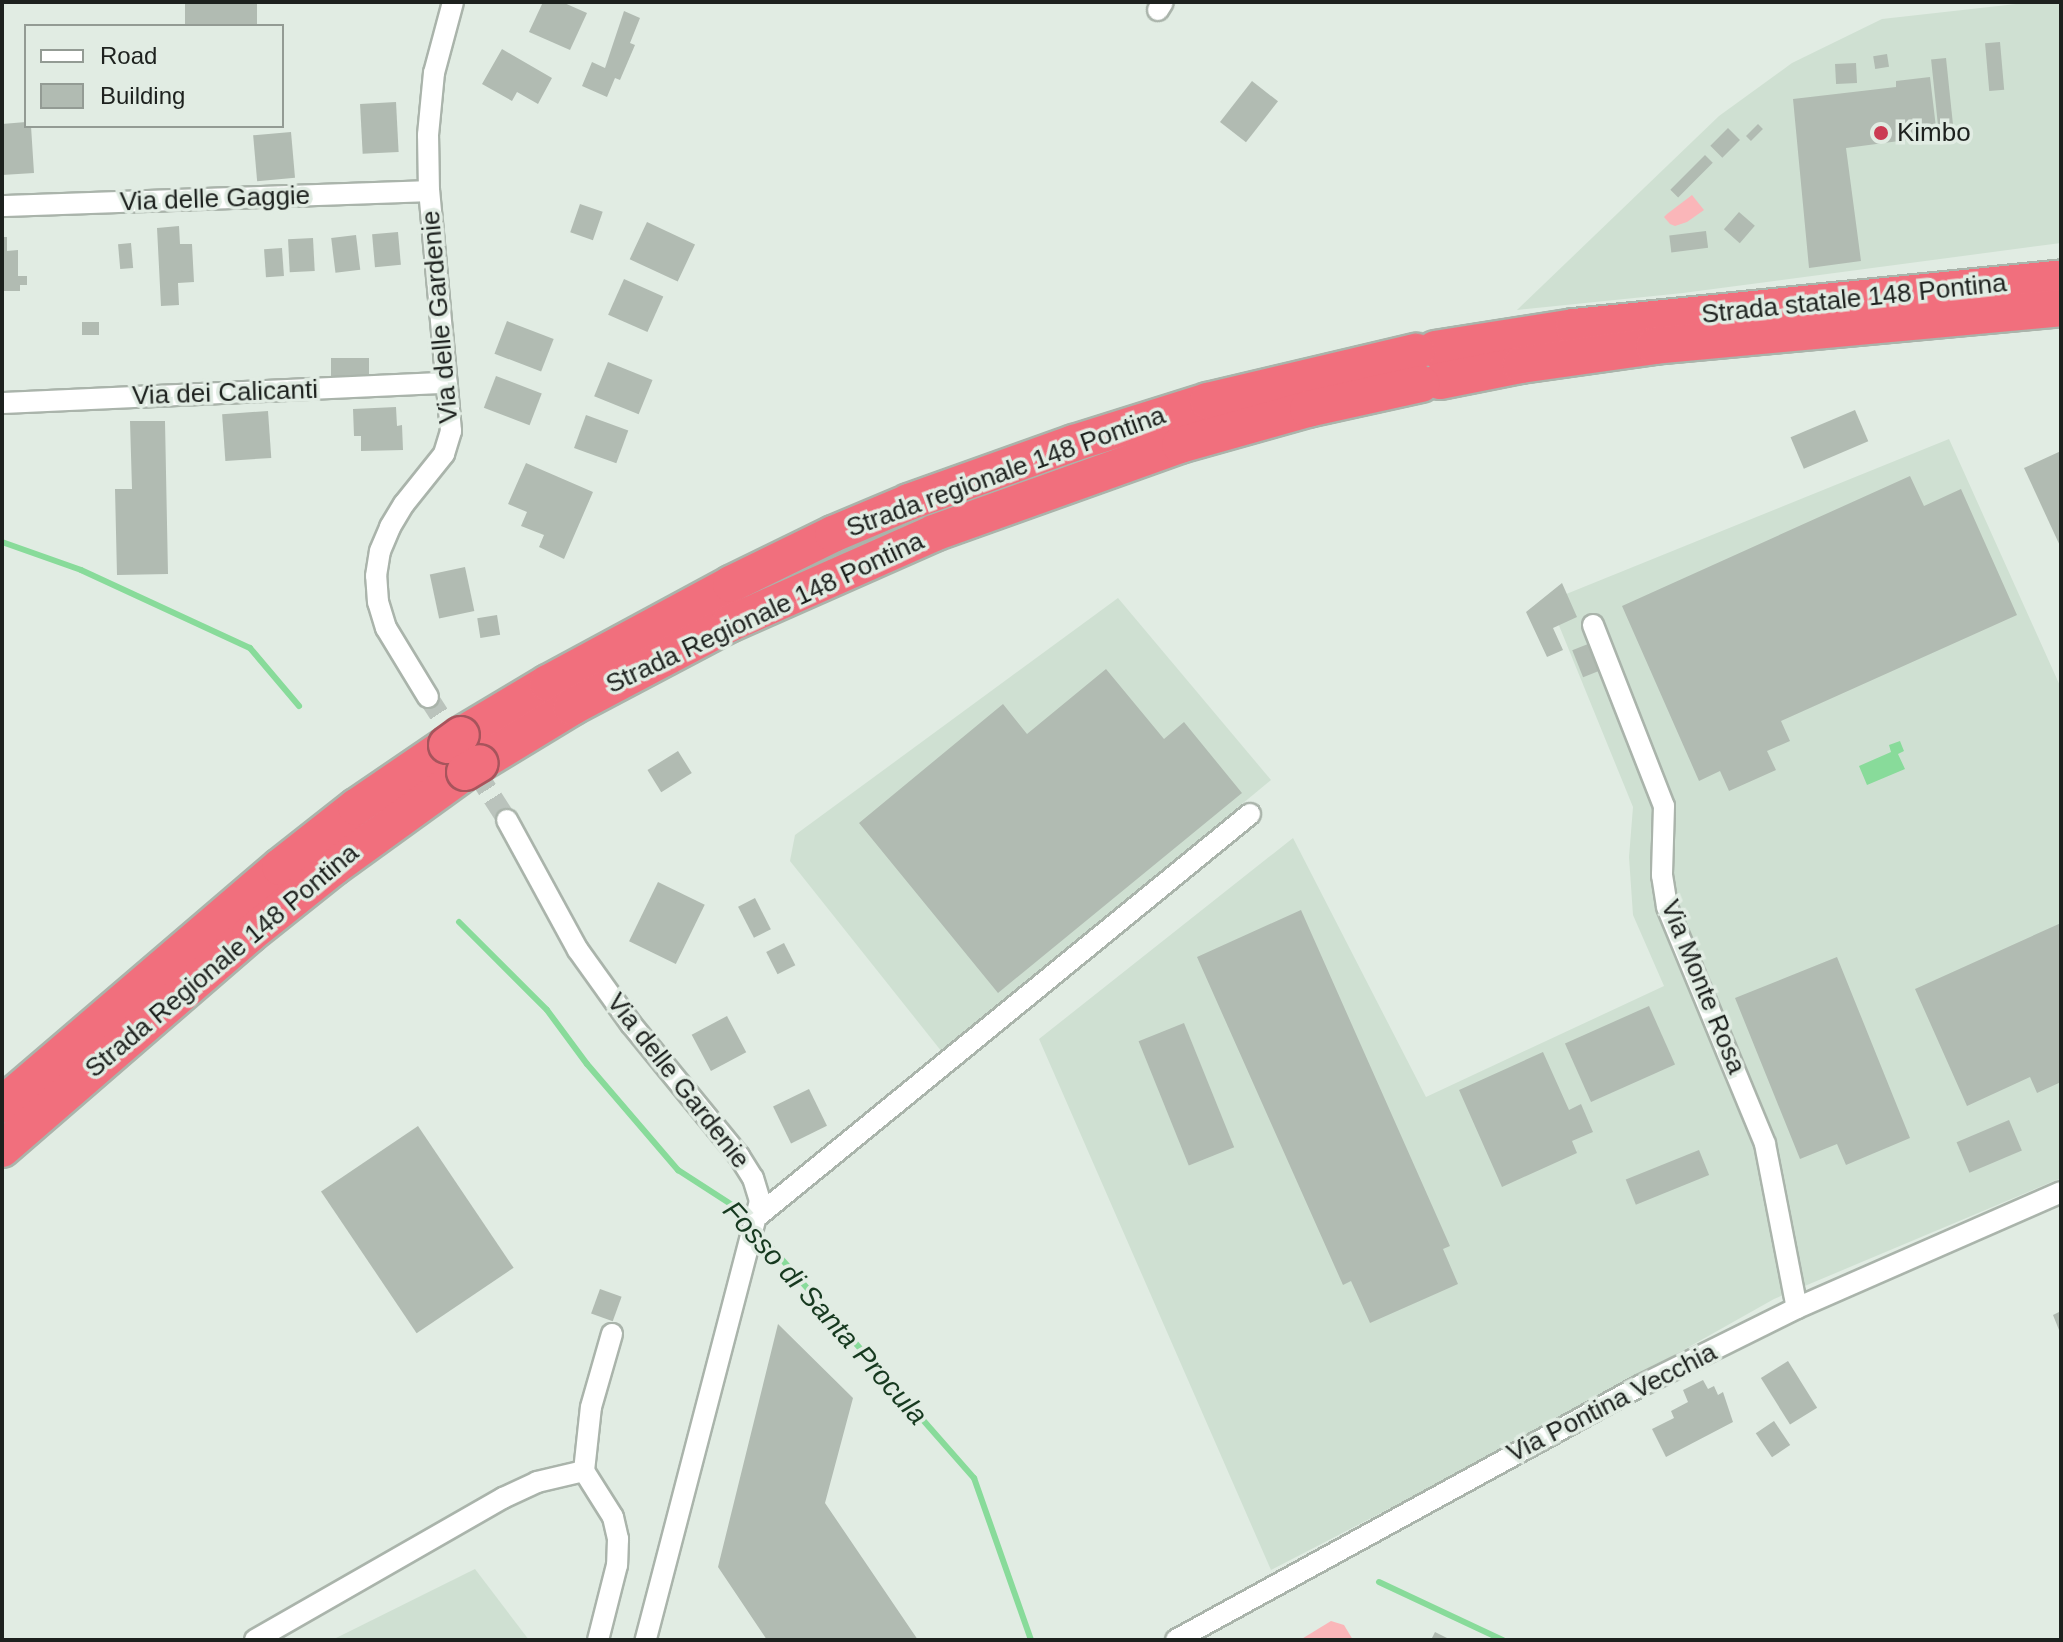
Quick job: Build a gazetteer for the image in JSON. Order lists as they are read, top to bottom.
{
  "streets": {
    "highway": ["Strada statale 148 Pontina", "Strada regionale 148 Pontina", "Strada Regionale 148 Pontina"],
    "street": [
      "Via delle Gaggie",
      "Via delle Gardenie",
      "Via dei Calicanti",
      "Via Monte Rosa",
      "Via Pontina Vecchia"
    ]
  },
  "crossings": [
    ["Via delle Gaggie", "Via delle Gardenie"],
    ["Strada statale 148 Pontina", "Strada Regionale 148 Pontina"],
    ["Via delle Gardenie", "Via dei Calicanti"],
    ["Strada regionale 148 Pontina", "Strada Regionale 148 Pontina"],
    ["Via Monte Rosa", "Via Pontina Vecchia"]
  ],
  "water": ["Fosso di Santa Procula"],
  "places": ["Kimbo"],
  "legend": ["Road", "Building"]
}
